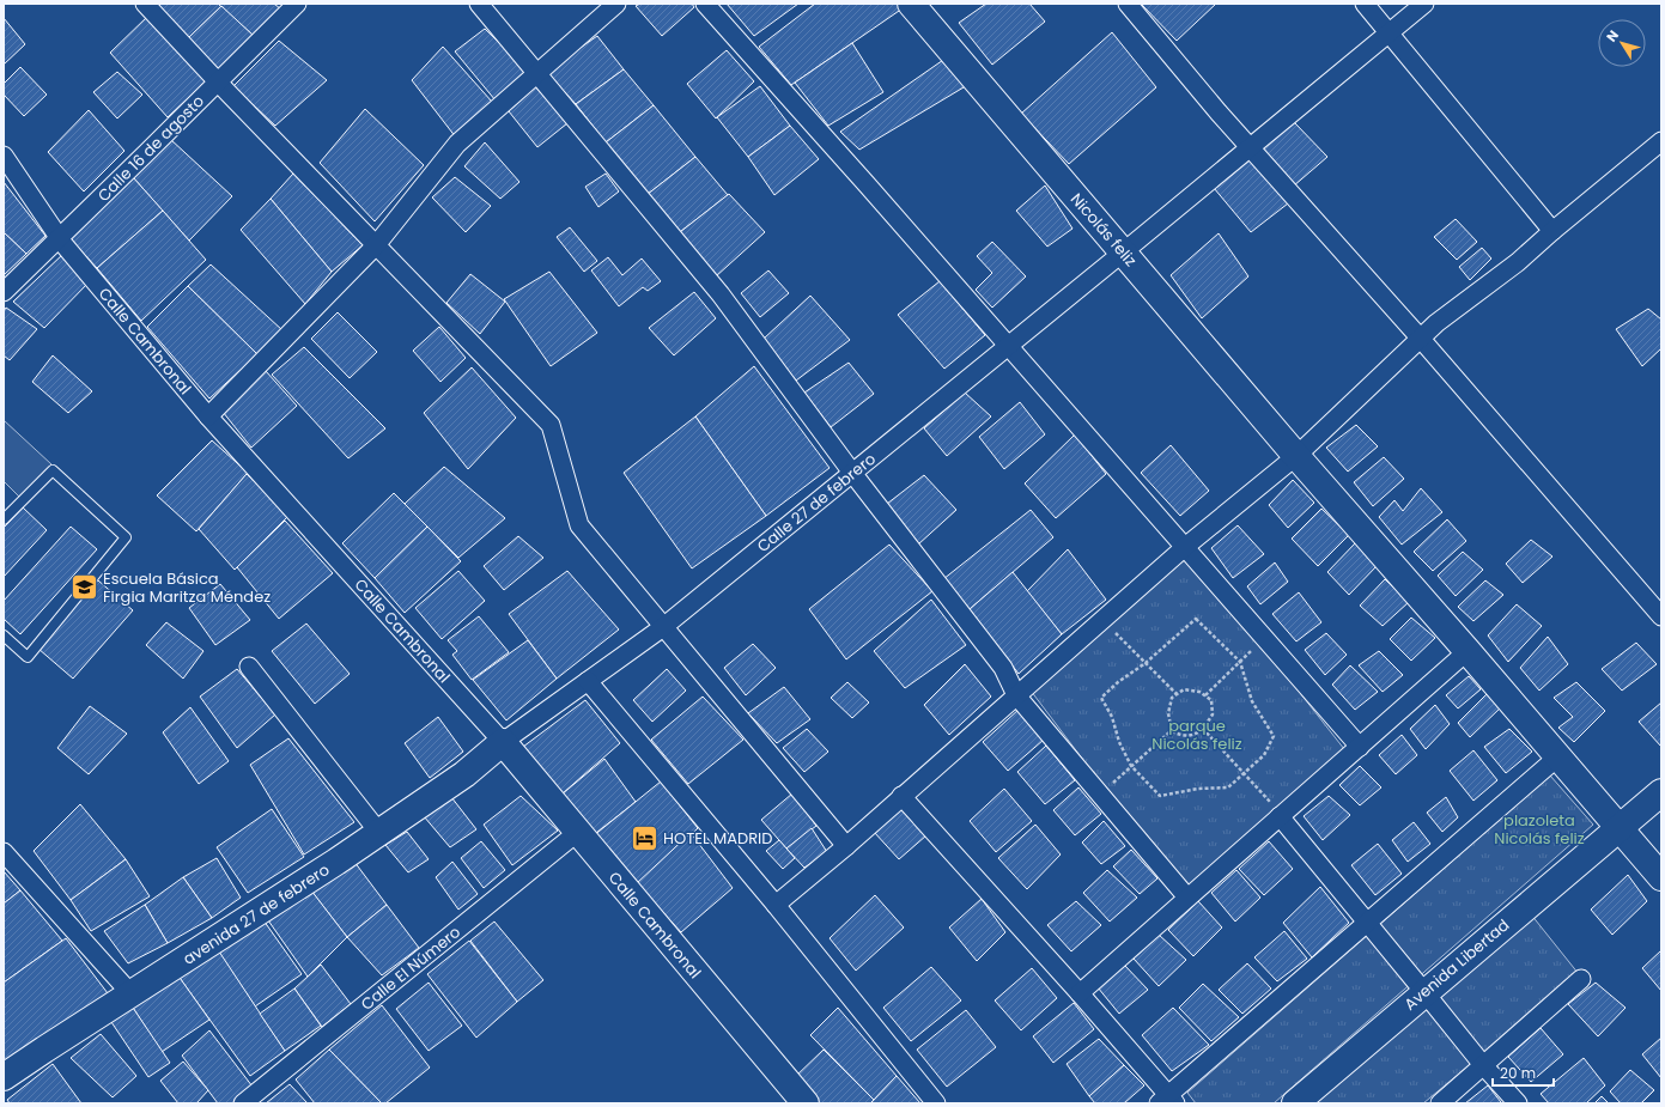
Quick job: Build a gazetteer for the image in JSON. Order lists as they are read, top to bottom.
{
  "streets": {
    "main road": [
      "Nicolás feliz",
      "Calle Cambronal",
      "avenida 27 de febrero",
      "Avenida Libertad"
    ],
    "street": ["Calle 16 de agosto", "Calle 27 de febrero", "Calle El Número"]
  },
  "crossings": [
    ["Calle 16 de agosto", "Calle Cambronal"],
    ["Nicolás feliz", "Calle 27 de febrero"],
    ["Nicolás feliz", "Avenida Libertad"],
    ["Calle Cambronal", "Calle 27 de febrero"],
    ["Calle Cambronal", "avenida 27 de febrero"],
    ["Calle Cambronal", "Calle El Número"],
    ["Calle 27 de febrero", "avenida 27 de febrero"]
  ],
  "parks": ["parque Nicolás feliz", "plazoleta Nicolás feliz"],
  "places": {
    "school or university": ["Escuela Básica Firgia Maritza Méndez"],
    "hotel": ["HOTEL MADRID"]
  },
  "scale_bar": "20 m",
  "north": "top left"
}
